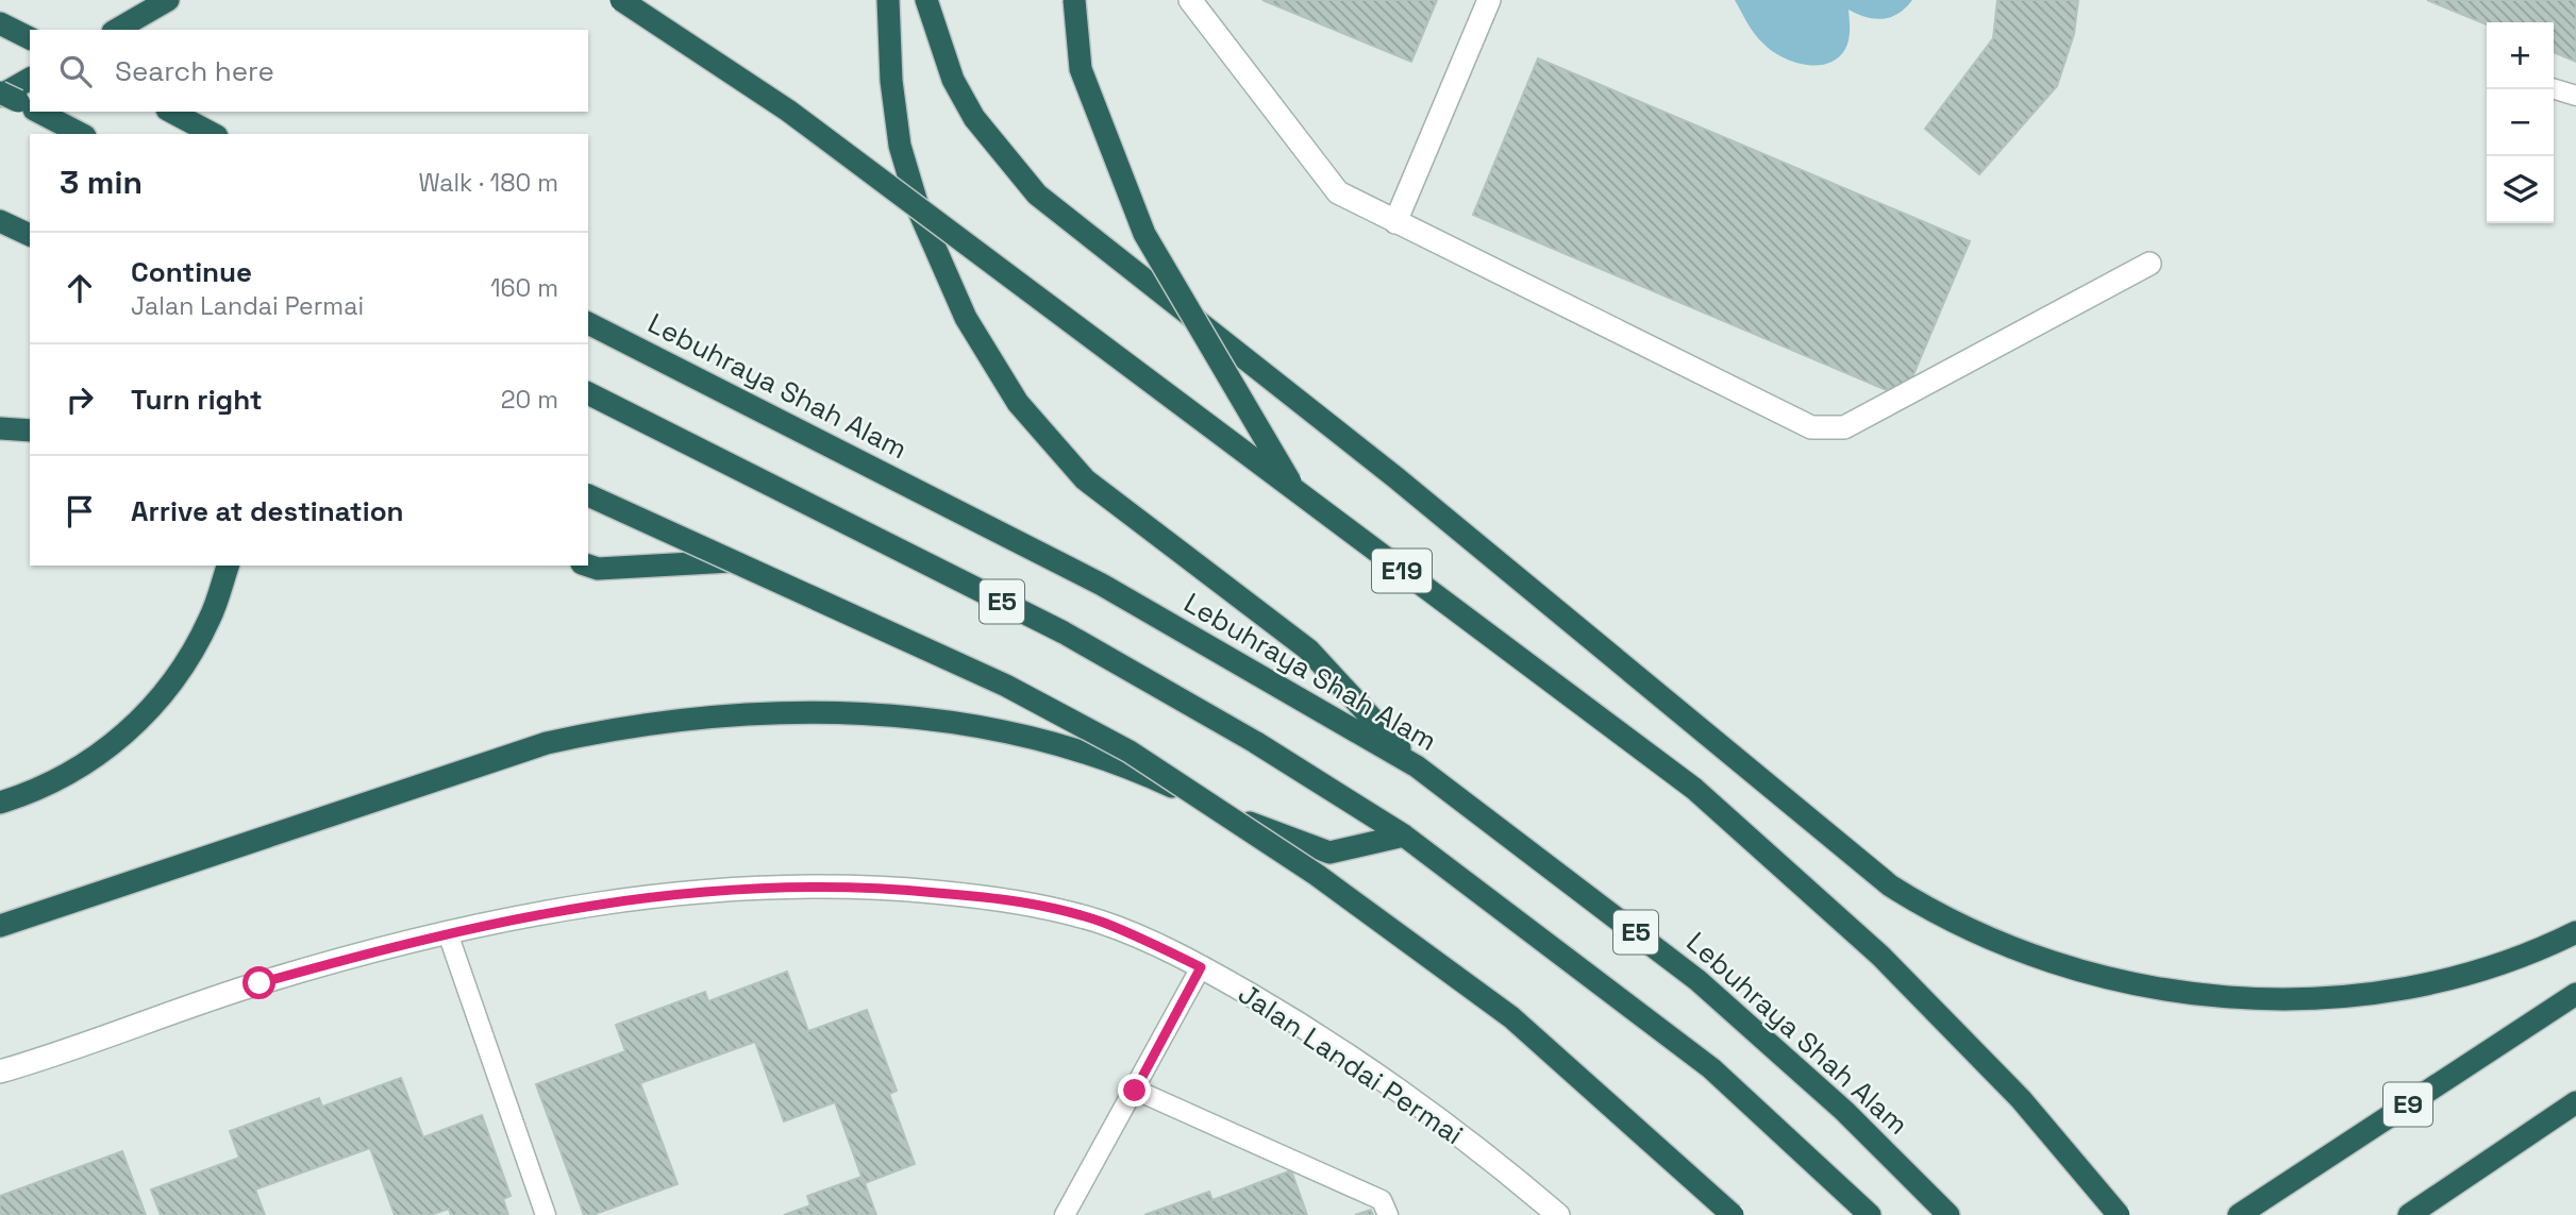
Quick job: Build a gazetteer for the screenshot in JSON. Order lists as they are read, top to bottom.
{
  "streets": {
    "highway": [
      "Lebuhraya Shah Alam",
      "E19",
      "E5",
      "E9"
    ],
    "street": ["Jalan Landai Permai"]
  },
  "page": {
    "map_buttons": ["+", "−"],
    "search": "Search here",
    "heading": ["3 min", "Walk · 180 m"],
    "list": [
      ["Continue", "Jalan Landai Permai", "160 m"],
      ["Turn right", "20 m"],
      "Arrive at destination"
    ]
  }
}
